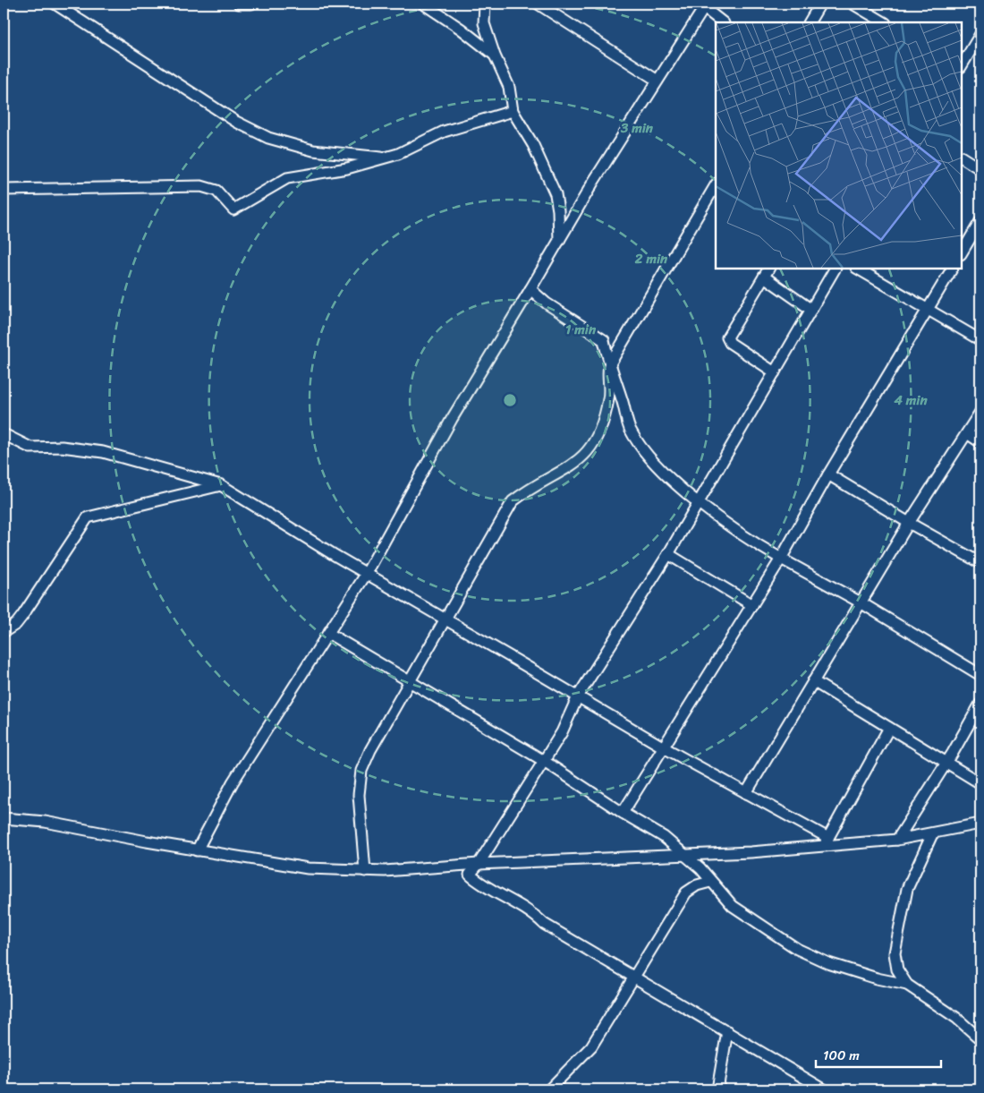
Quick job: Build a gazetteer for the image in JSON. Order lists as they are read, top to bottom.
{
  "scale_bar": "100 m",
  "rings": [
    "3 min",
    "2 min",
    "1 min",
    "4 min"
  ]
}
